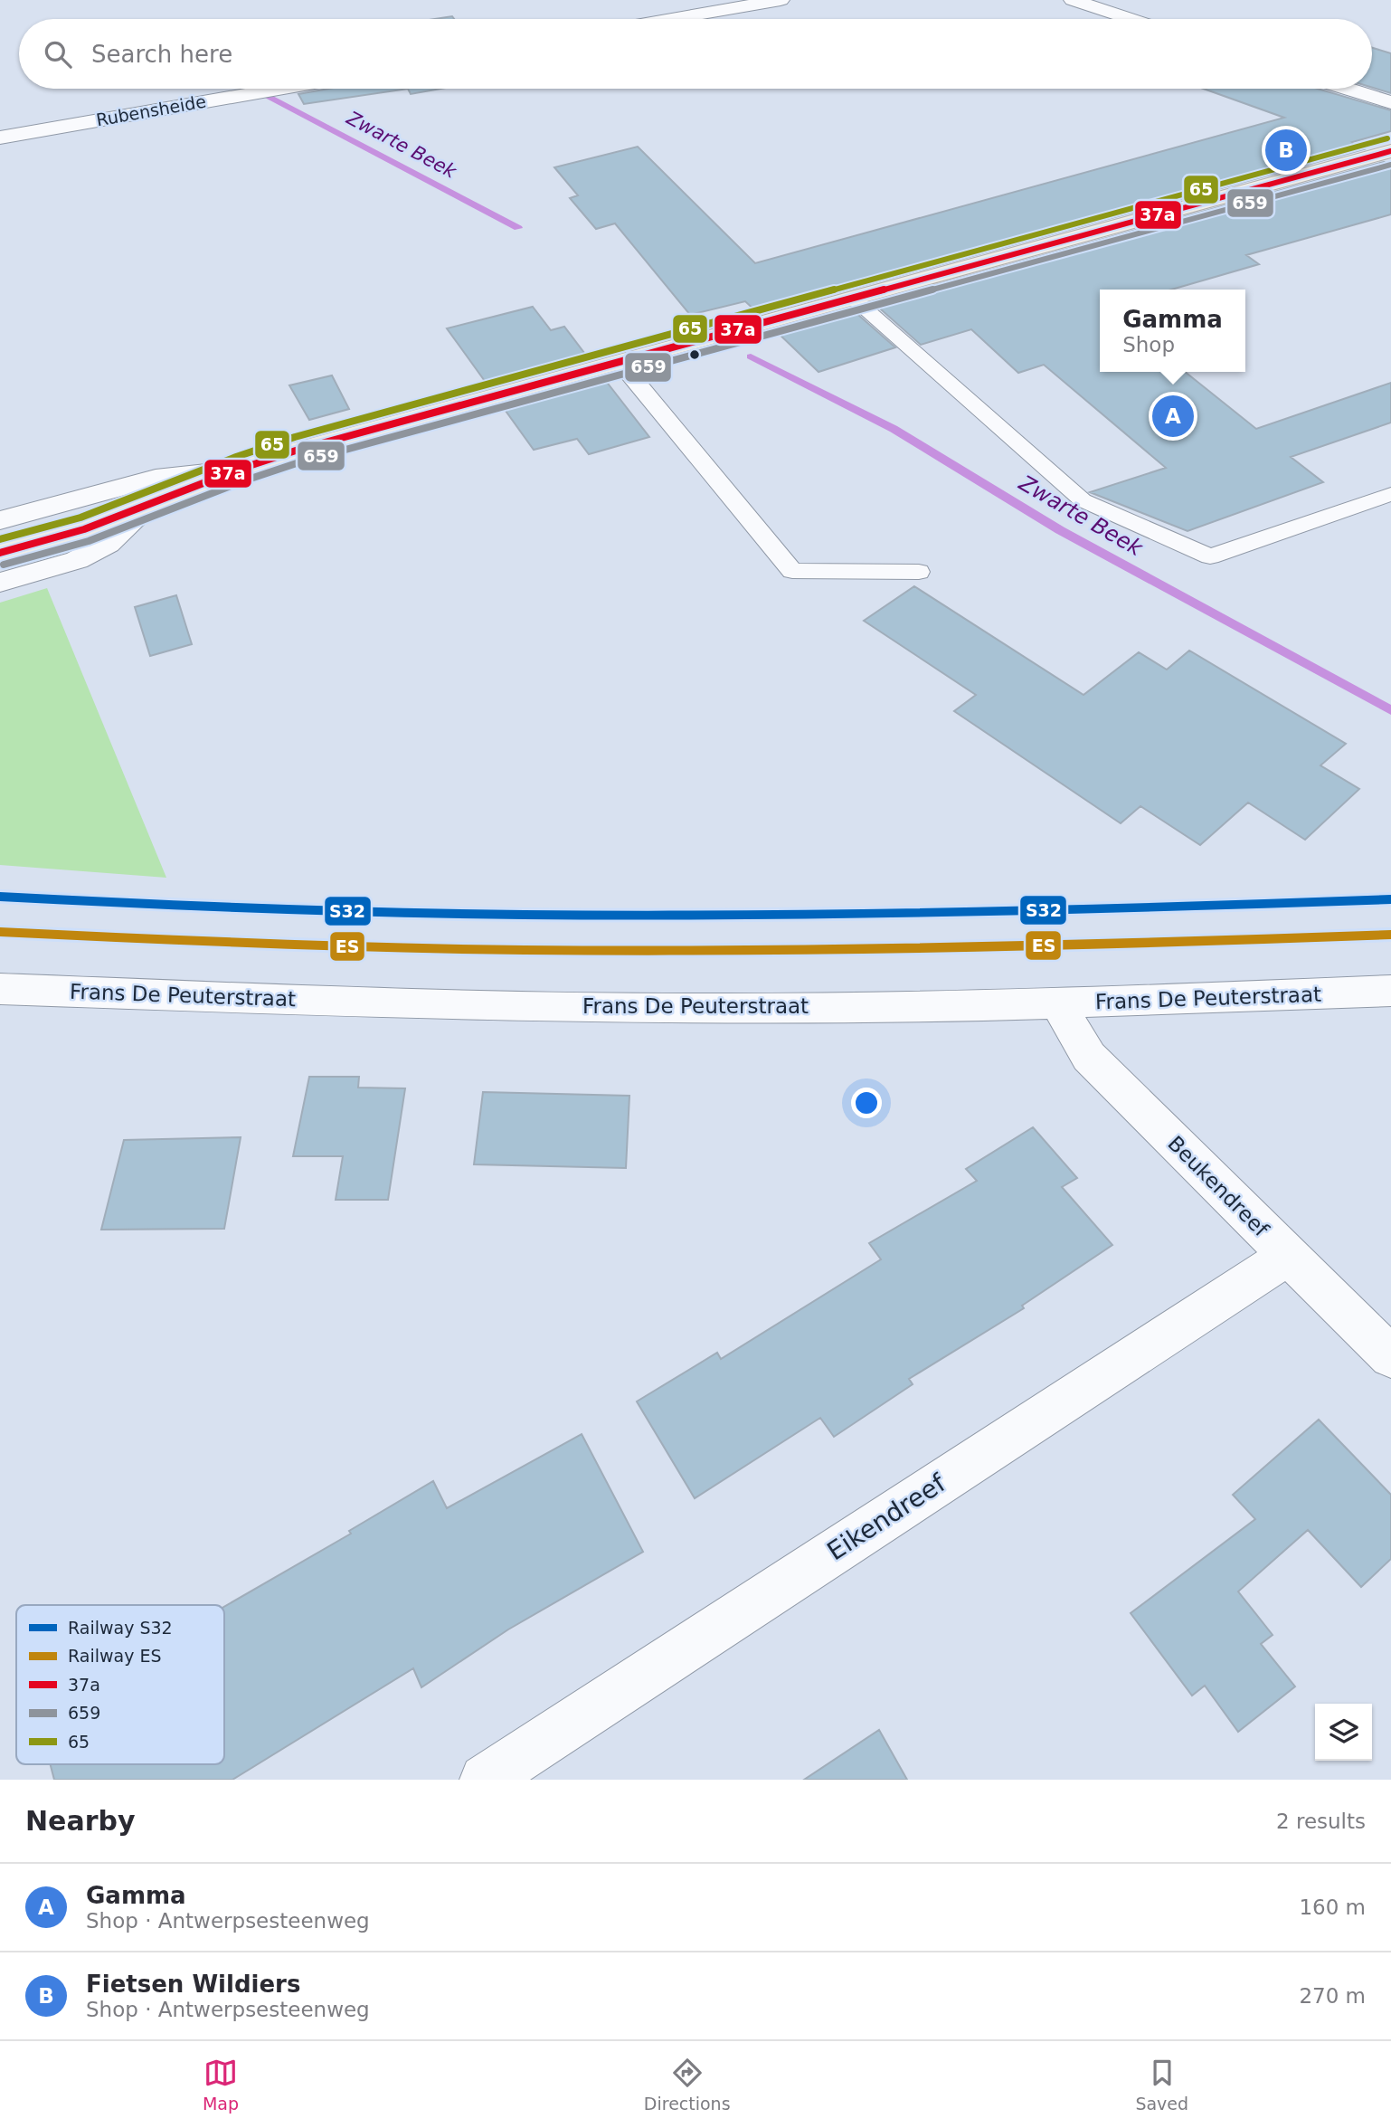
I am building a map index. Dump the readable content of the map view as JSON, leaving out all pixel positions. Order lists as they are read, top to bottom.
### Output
{
  "streets": {
    "street": [
      "Rubensheide",
      "Frans De Peuterstraat",
      "Beukendreef",
      "Eikendreef"
    ]
  },
  "crossings": [
    ["Frans De Peuterstraat", "Beukendreef"],
    ["Beukendreef", "Eikendreef"]
  ],
  "water": ["Zwarte Beek"],
  "lines": [
    "transit line 65",
    "transit line 37a",
    "transit line 659",
    "rail line S32",
    "rail line ES"
  ],
  "legend": [
    "Railway S32",
    "Railway ES",
    "37a",
    "659",
    "65"
  ],
  "page": {
    "search": "Search here",
    "pins": ["B", "A"],
    "popup": ["Gamma", "Shop"],
    "heading": ["Nearby", "2 results"],
    "list": [
      {
        "mark": "A",
        "name": "Gamma",
        "note": "Shop · Antwerpsesteenweg",
        "value": "160 m"
      },
      {
        "mark": "B",
        "name": "Fietsen Wildiers",
        "note": "Shop · Antwerpsesteenweg",
        "value": "270 m"
      }
    ],
    "nav": ["Map", "Directions", "Saved"]
  }
}
